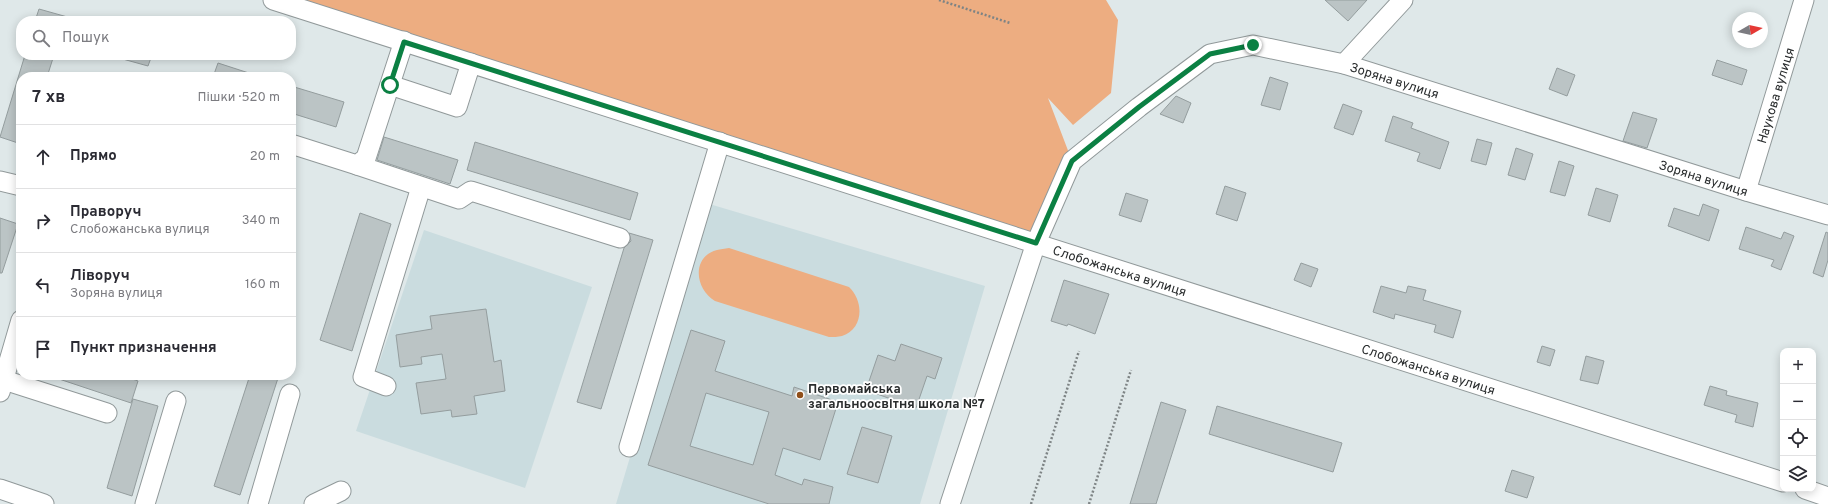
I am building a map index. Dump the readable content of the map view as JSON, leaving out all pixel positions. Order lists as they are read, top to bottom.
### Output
{
  "streets": {
    "street": ["Зоряна вулиця", "Наукова вулиця", "Слобожанська вулиця"]
  },
  "crossings": [
    ["Зоряна вулиця", "Наукова вулиця"],
    ["Зоряна вулиця", "Слобожанська вулиця"]
  ],
  "places": ["Первомайська загальноосвітня школа №7"],
  "north": "right",
  "page": {
    "search": "Пошук",
    "heading": ["7 хв", "Пішки · 520 m"],
    "list": [
      ["Прямо", "20 m"],
      ["Праворуч", "Слобожанська вулиця", "340 m"],
      ["Ліворуч", "Зоряна вулиця", "160 m"],
      "Пункт призначення"
    ],
    "map_buttons": ["+", "−"]
  }
}
